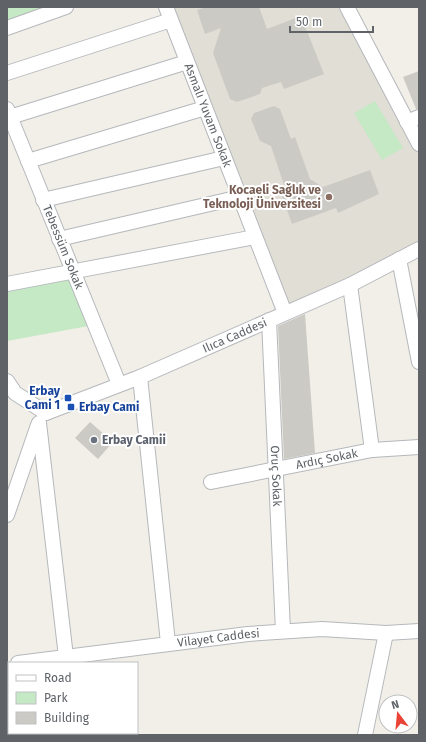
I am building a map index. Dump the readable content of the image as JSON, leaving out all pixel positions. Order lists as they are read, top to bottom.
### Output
{
  "streets": {
    "street": [
      "Asmalı Yuvam Sokak",
      "Tebessüm Sokak",
      "Ilıca Caddesi",
      "Ardıç Sokak",
      "Oruç Sokak",
      "Vilayet Caddesi"
    ]
  },
  "crossings": [
    ["Asmalı Yuvam Sokak", "Ilıca Caddesi"],
    ["Tebessüm Sokak", "Ilıca Caddesi"],
    ["Ilıca Caddesi", "Oruç Sokak"],
    ["Ardıç Sokak", "Oruç Sokak"],
    ["Oruç Sokak", "Vilayet Caddesi"]
  ],
  "places": {
    "other": ["Kocaeli Sağlık ve Teknoloji Üniversitesi", "Erbay Camii"],
    "transit": ["Erbay Cami 1", "Erbay Cami"]
  },
  "legend": ["Road", "Park", "Building"],
  "scale_bar": "50 m",
  "north": "top"
}
